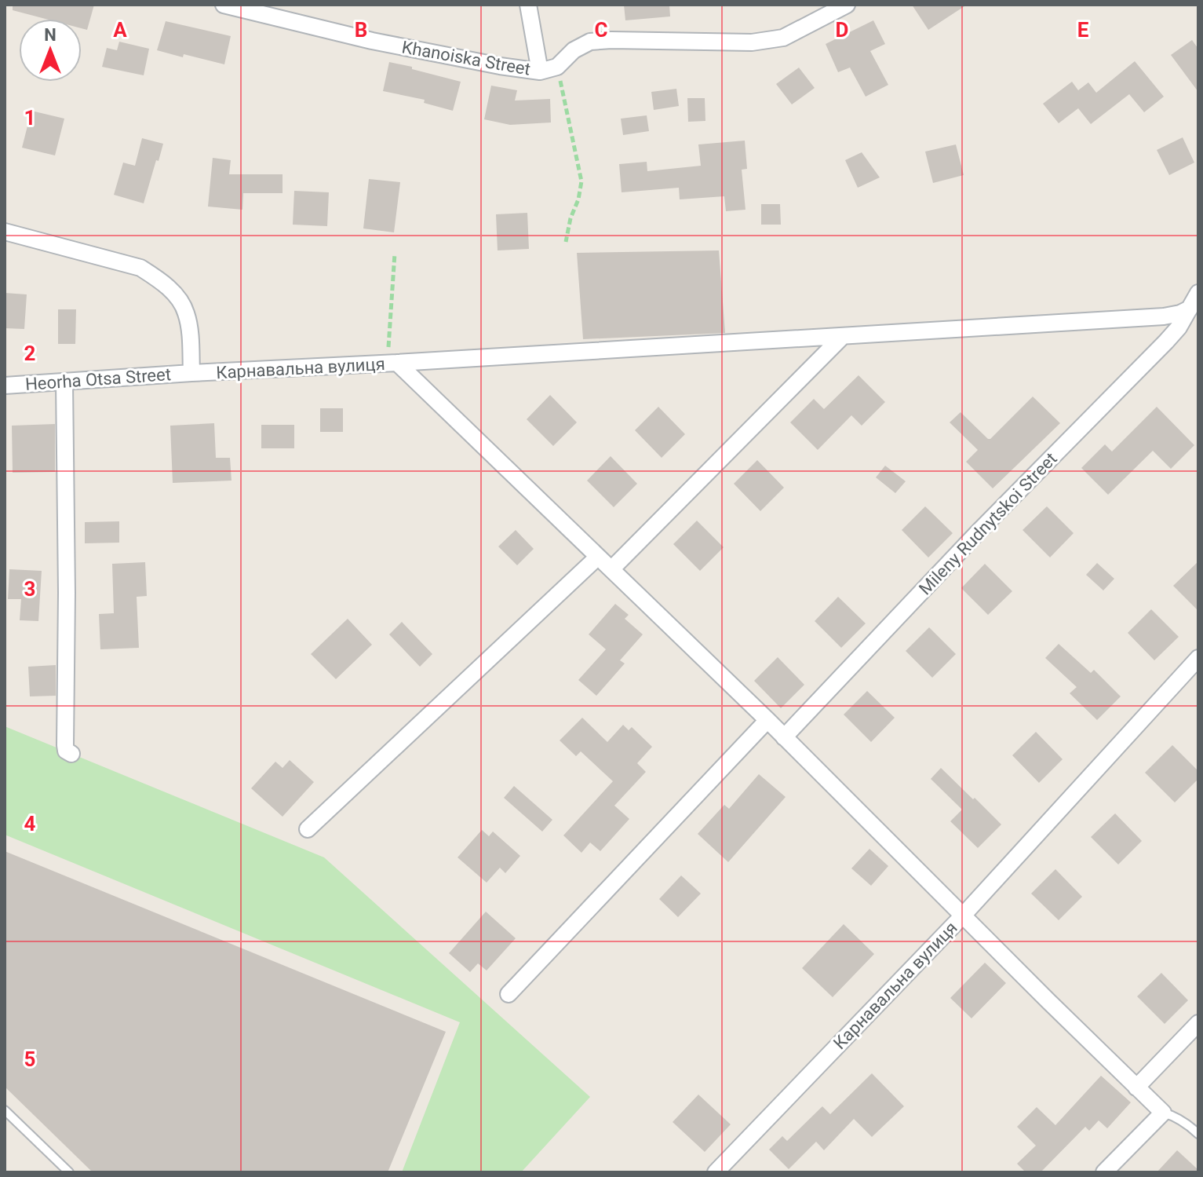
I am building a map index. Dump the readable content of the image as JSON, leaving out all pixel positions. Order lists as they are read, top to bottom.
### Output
{
  "streets": {
    "street": [
      "Khanoiska Street",
      "Карнавальна вулиця",
      "Heorha Otsa Street",
      "Mileny Rudnytskoi Street"
    ]
  },
  "crossings": [
    ["Карнавальна вулиця", "Heorha Otsa Street"],
    ["Карнавальна вулиця", "Mileny Rudnytskoi Street"]
  ],
  "north": "top",
  "grid": {
    "columns": [
      "A",
      "B",
      "C",
      "D",
      "E"
    ],
    "rows": [
      "1",
      "2",
      "3",
      "4",
      "5"
    ]
  }
}
